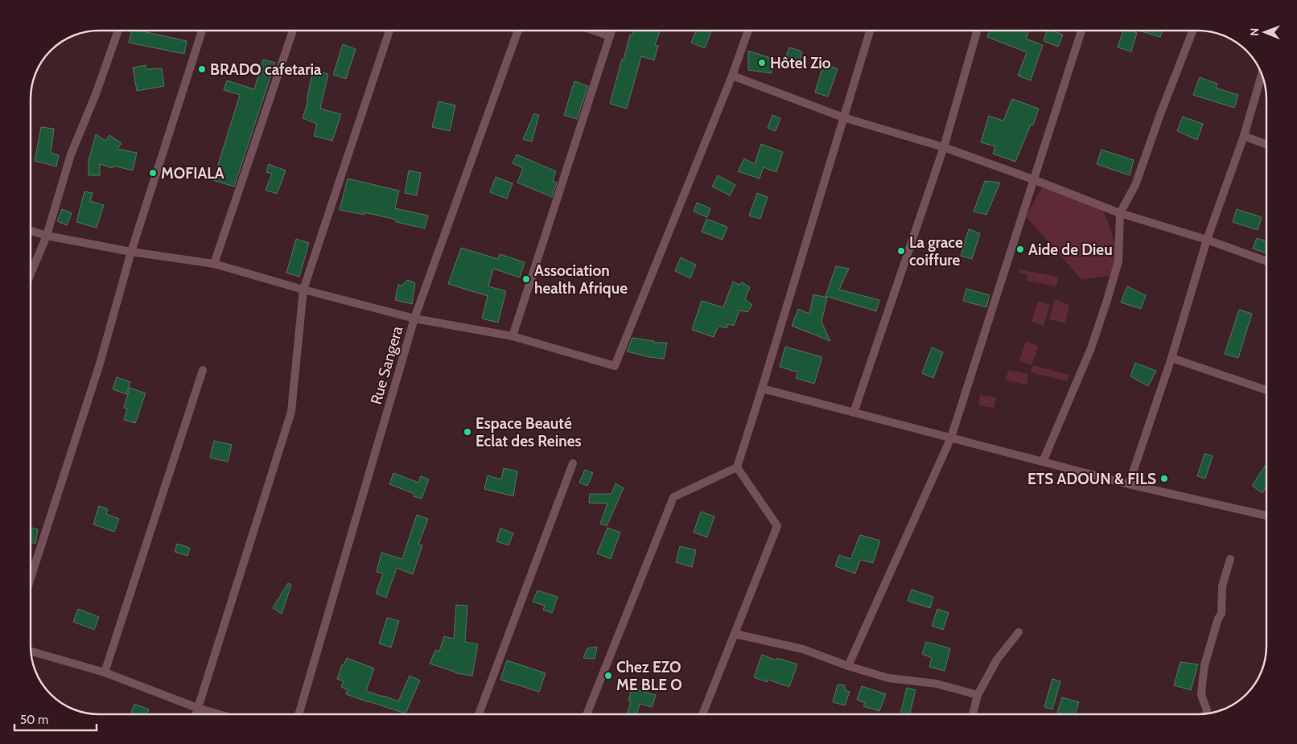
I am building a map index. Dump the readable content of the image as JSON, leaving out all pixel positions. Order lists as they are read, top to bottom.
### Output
{
  "streets": {
    "street": ["Rue Sangera"]
  },
  "places": [
    "Hôtel Zio",
    "BRADO cafetaria",
    "MOFIALA",
    "Aide de Dieu",
    "La grace coiffure",
    "Association health Afrique",
    "Espace Beauté Eclat des Reines",
    "ETS ADOUN & FILS",
    "Chez EZO ME BLE O"
  ],
  "scale_bar": "50 m",
  "north": "left"
}
